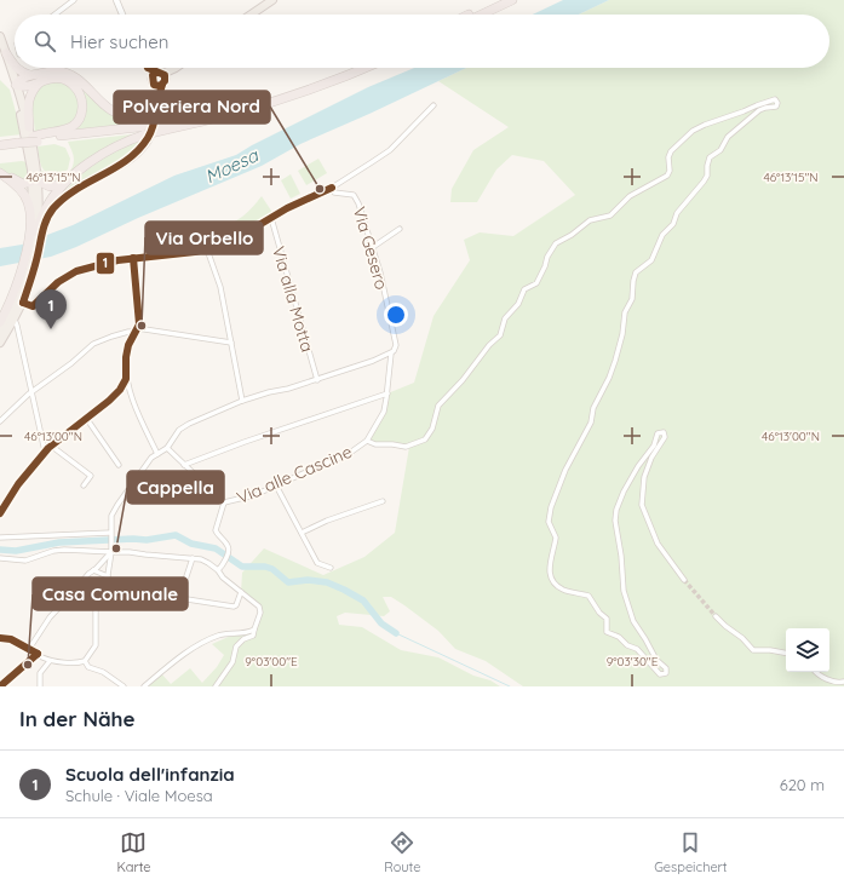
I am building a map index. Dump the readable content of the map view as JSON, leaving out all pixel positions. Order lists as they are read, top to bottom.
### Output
{
  "streets": {
    "street": ["Via Gesero", "Via alla Motta", "Via alle Cascine"]
  },
  "crossings": [
    ["Via Gesero", "Via alle Cascine"]
  ],
  "water": ["Moesa"],
  "places": [
    "Polveriera Nord",
    "Via Orbello",
    "Cappella",
    "Casa Comunale"
  ],
  "lines": ["transit line 1"],
  "page": {
    "search": "Hier suchen",
    "pins": "1",
    "heading": "In der Nähe",
    "list": [
      {
        "mark": "1",
        "name": "Scuola dell'infanzia",
        "note": "Schule · Viale Moesa",
        "value": "620 m"
      }
    ],
    "nav": ["Karte", "Route", "Gespeichert"]
  },
  "coordinates": [
    "46°13'15\"N",
    "46°13'00\"N",
    "9°03'00\"E",
    "9°03'30\"E"
  ]
}
